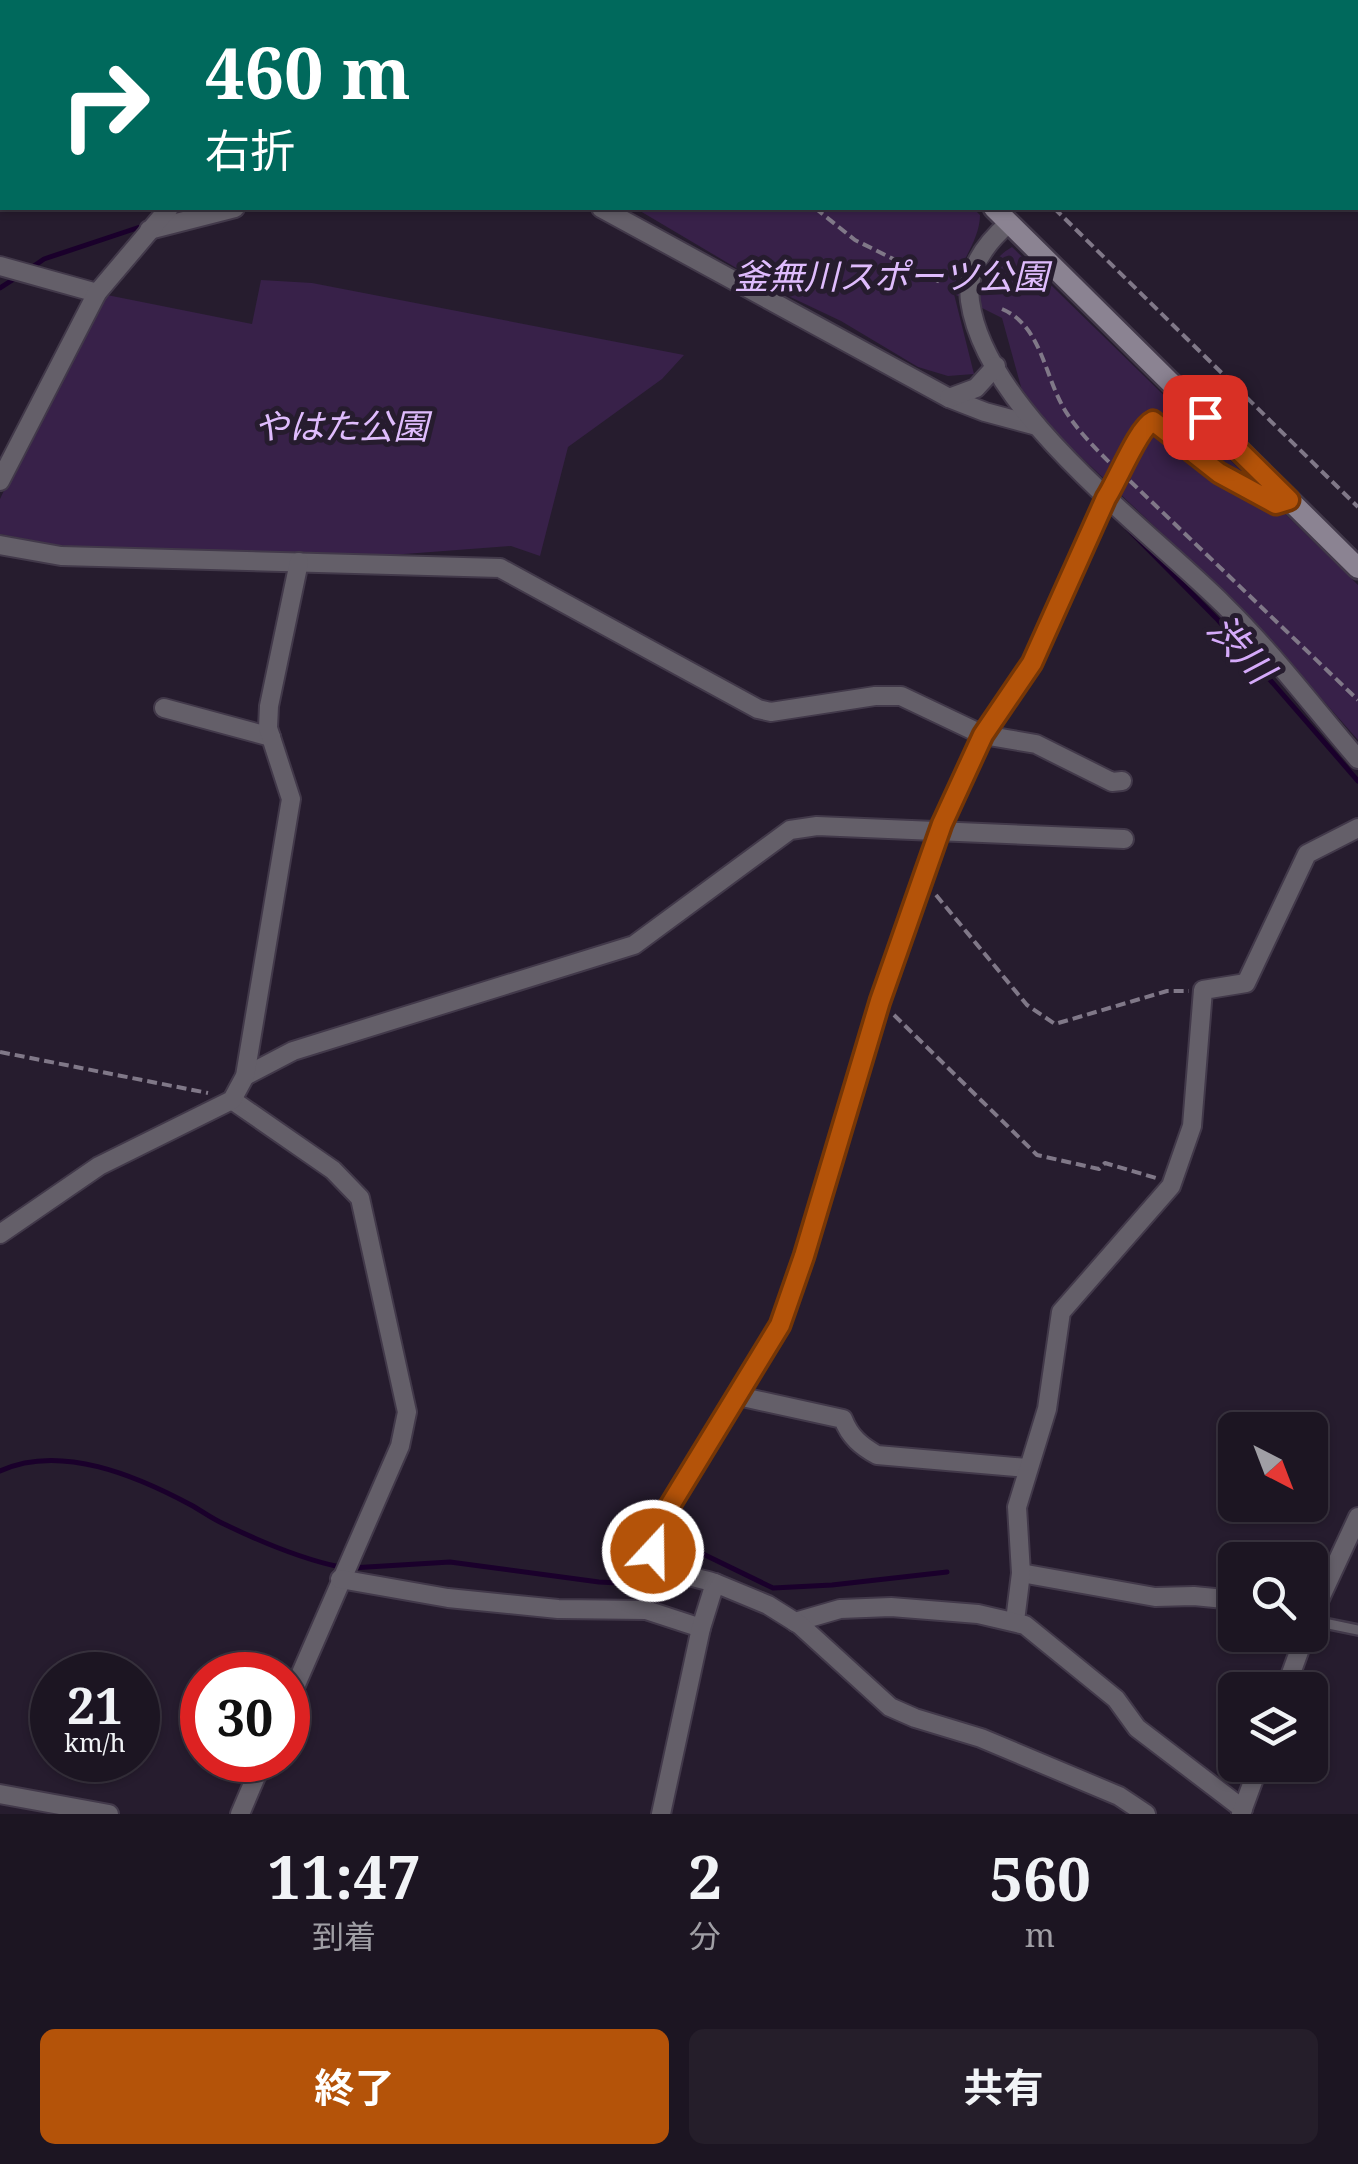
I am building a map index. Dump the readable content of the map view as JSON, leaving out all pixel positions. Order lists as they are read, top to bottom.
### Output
{
  "water": ["渋川"],
  "parks": ["釜無川スポーツ公園", "やはた公園"],
  "north": "bottom right",
  "page": {
    "turn": ["460 m", "右折"],
    "speed": "21 km/h",
    "limit": "30",
    "eta": [
      "11:47",
      "到着",
      "2",
      "分",
      "560",
      "m"
    ],
    "buttons": ["終了", "共有"]
  }
}
